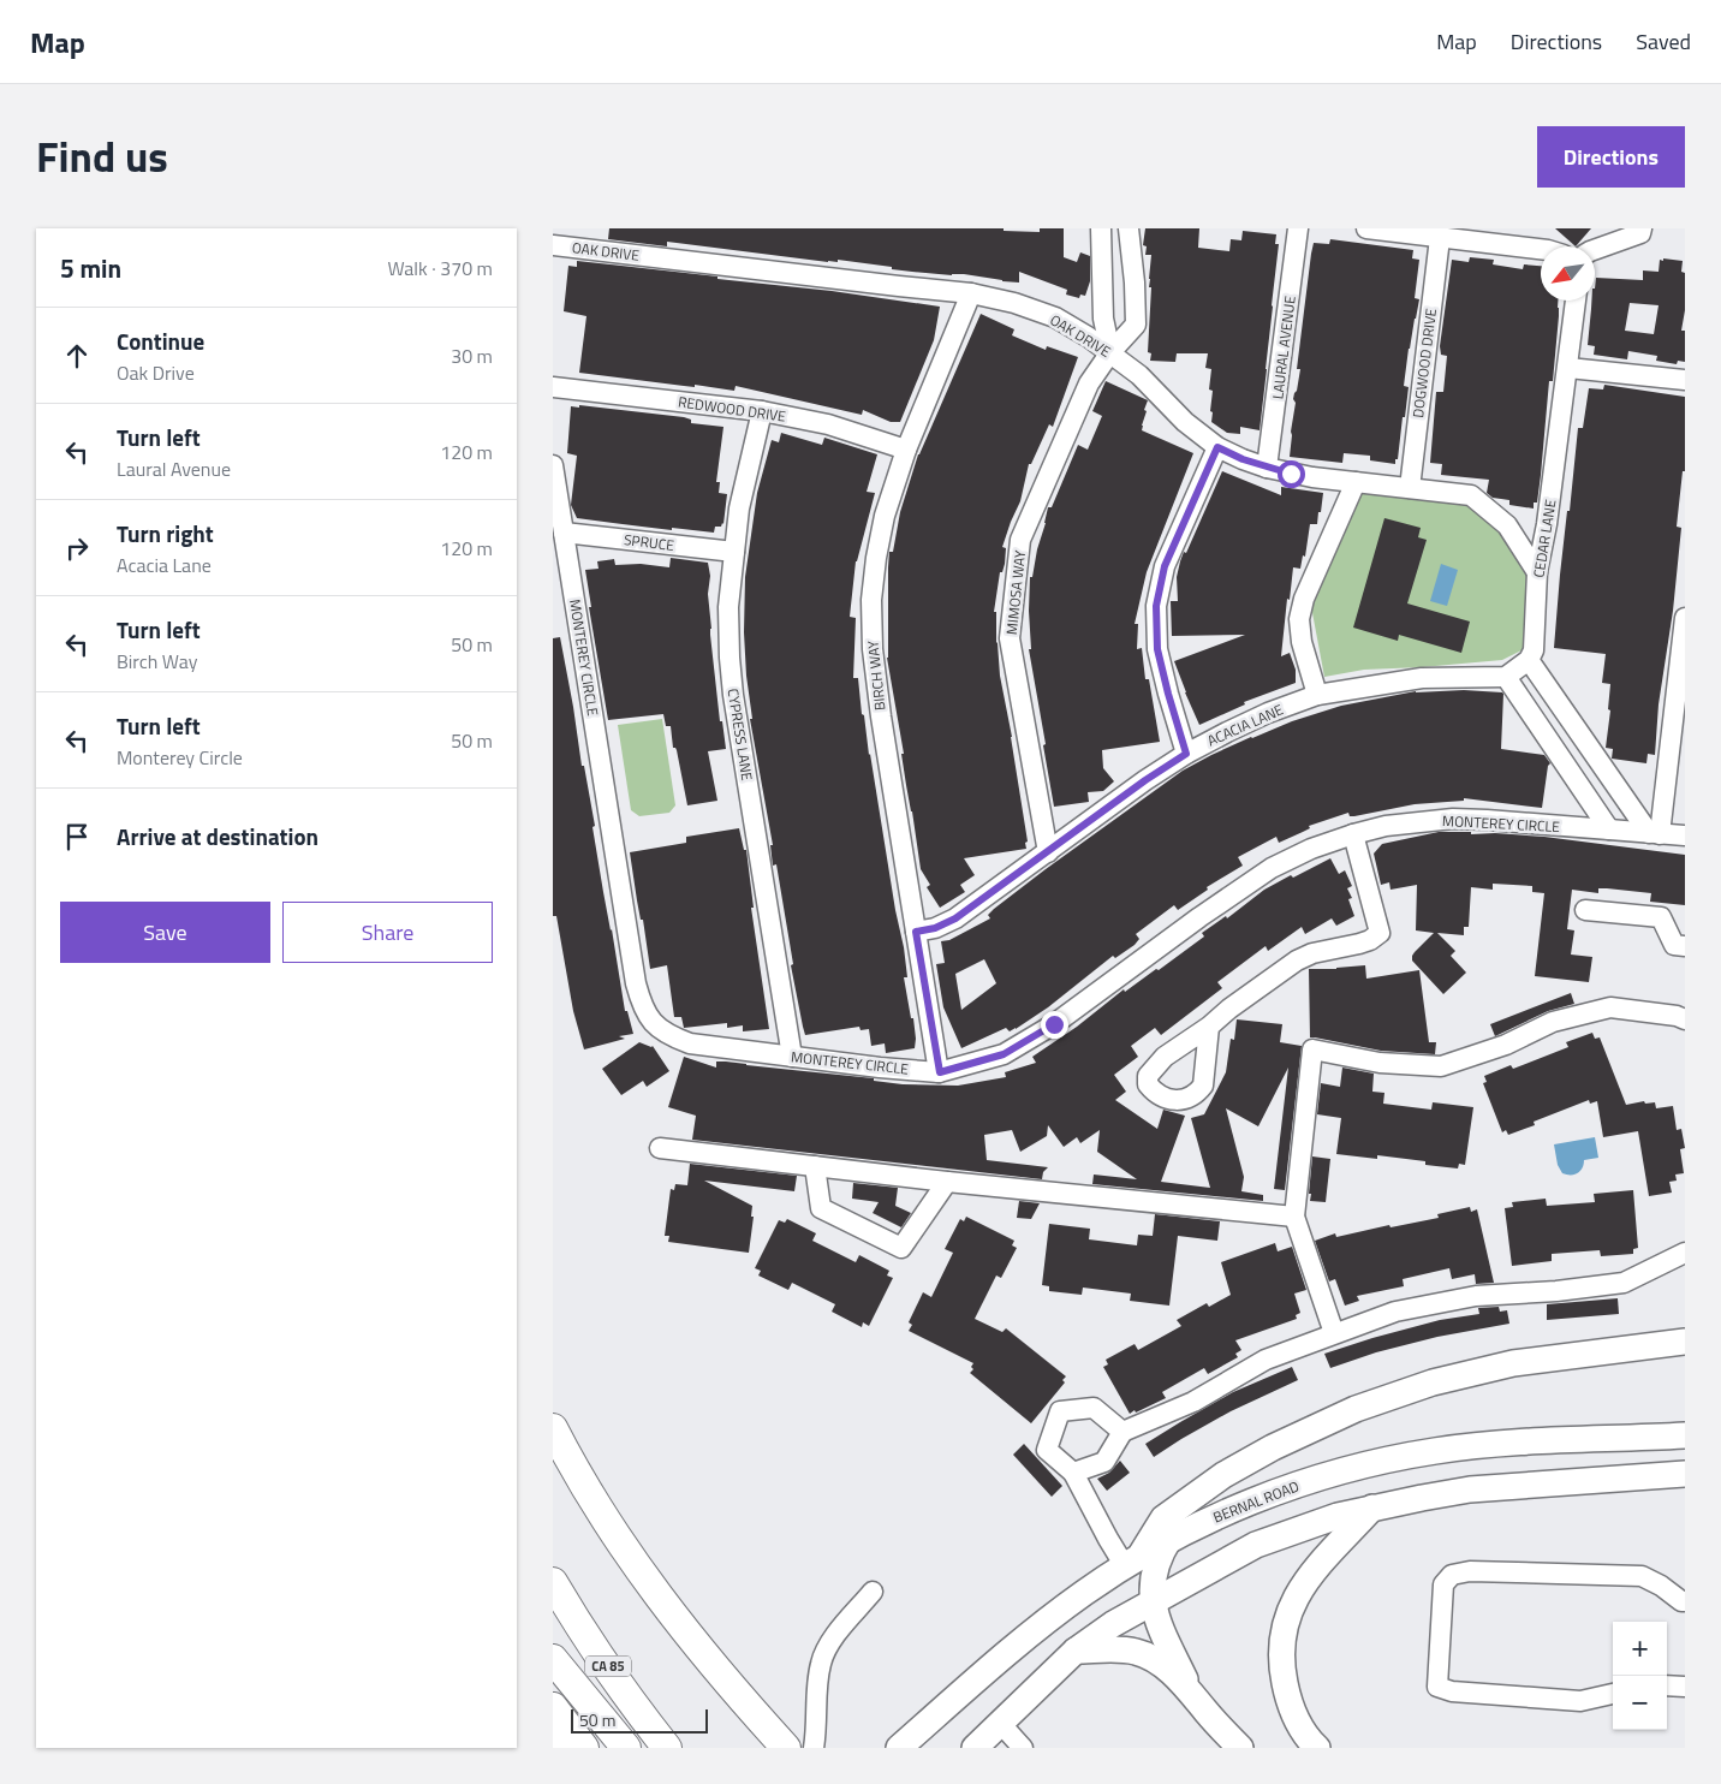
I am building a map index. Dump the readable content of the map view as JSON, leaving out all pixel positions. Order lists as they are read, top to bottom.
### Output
{
  "streets": {
    "highway": ["CA 85"],
    "main road": ["BERNAL ROAD"],
    "street": [
      "OAK DRIVE",
      "LAURAL AVENUE",
      "DOGWOOD DRIVE",
      "REDWOOD DRIVE",
      "CEDAR LANE",
      "SPRUCE",
      "MIMOSA WAY",
      "MONTEREY CIRCLE",
      "BIRCH WAY",
      "ACACIA LANE",
      "CYPRESS LANE"
    ]
  },
  "crossings": [
    ["OAK DRIVE", "LAURAL AVENUE"],
    ["OAK DRIVE", "DOGWOOD DRIVE"],
    ["OAK DRIVE", "CEDAR LANE"],
    ["OAK DRIVE", "MIMOSA WAY"],
    ["OAK DRIVE", "BIRCH WAY"],
    ["REDWOOD DRIVE", "BIRCH WAY"],
    ["REDWOOD DRIVE", "CYPRESS LANE"],
    ["SPRUCE", "MONTEREY CIRCLE"],
    ["SPRUCE", "CYPRESS LANE"],
    ["MIMOSA WAY", "ACACIA LANE"],
    ["MONTEREY CIRCLE", "BIRCH WAY"],
    ["MONTEREY CIRCLE", "CYPRESS LANE"],
    ["BIRCH WAY", "ACACIA LANE"]
  ],
  "scale_bar": "50 m",
  "north": "bottom left",
  "page": {
    "header": "Map",
    "nav": ["Map", "Directions", "Saved"],
    "title": "Find us",
    "buttons": [
      "Directions",
      ["Save", "Share"]
    ],
    "heading": ["5 min", "Walk · 370 m"],
    "list": [
      ["Continue", "Oak Drive", "30 m"],
      ["Turn left", "Laural Avenue", "120 m"],
      ["Turn right", "Acacia Lane", "120 m"],
      ["Turn left", "Birch Way", "50 m"],
      ["Turn left", "Monterey Circle", "50 m"],
      "Arrive at destination"
    ],
    "map_buttons": ["+", "−"],
    "scale": "50 m"
  }
}
